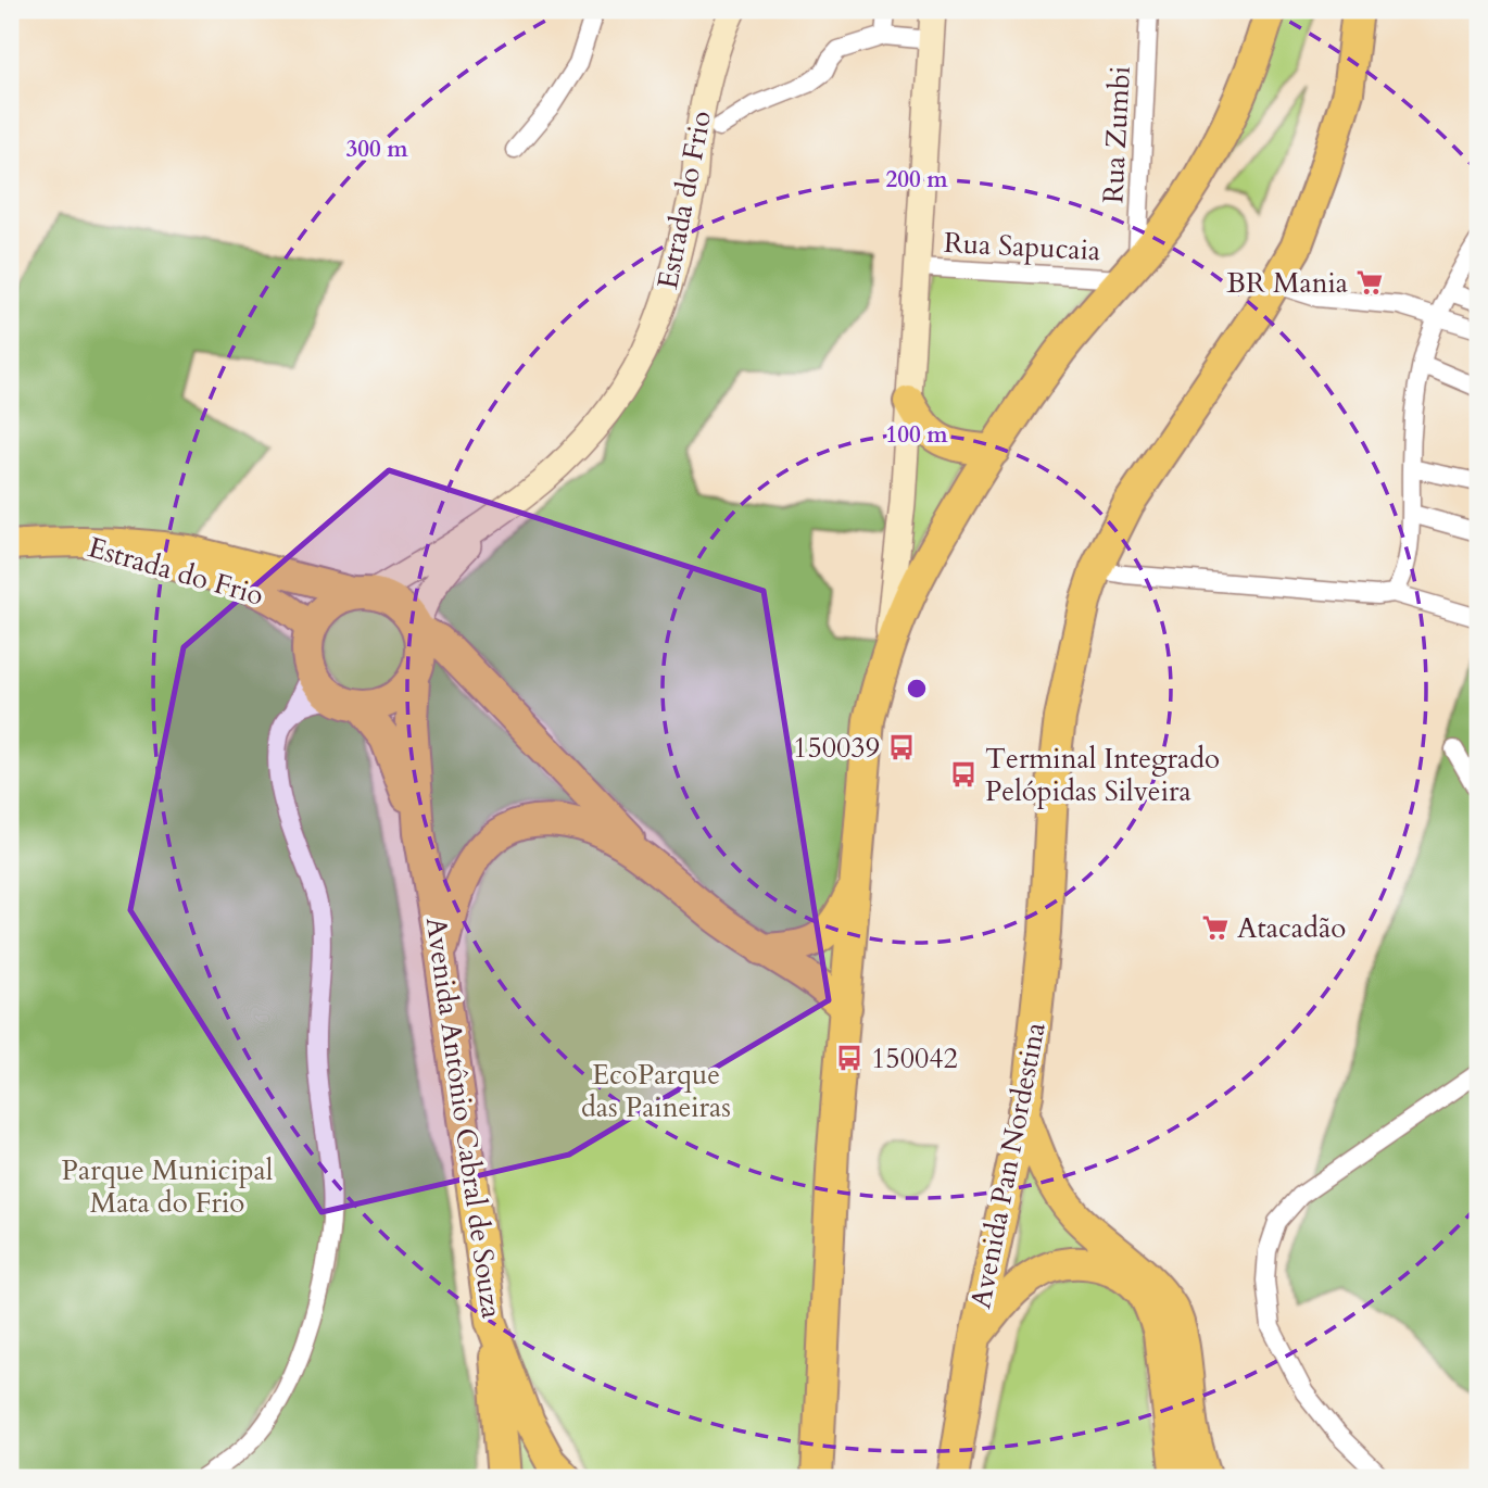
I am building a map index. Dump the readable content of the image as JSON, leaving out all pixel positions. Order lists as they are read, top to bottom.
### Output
{
  "streets": {
    "highway": ["Avenida Antônio Cabral de Souza", "Avenida Pan Nordestina"],
    "main road": ["Estrada do Frio"],
    "street": ["Rua Zumbi", "Rua Sapucaia"]
  },
  "crossings": [
    ["Rua Zumbi", "Rua Sapucaia"],
    ["Estrada do Frio", "Avenida Antônio Cabral de Souza"]
  ],
  "parks": ["EcoParque das Paineiras", "Parque Municipal Mata do Frio"],
  "places": {
    "supermarket": ["BR Mania", "Atacadão"],
    "bus stop": ["150039", "Terminal Integrado Pelópidas Silveira", "150042"]
  },
  "rings": ["300 m", "200 m", "100 m"]
}
